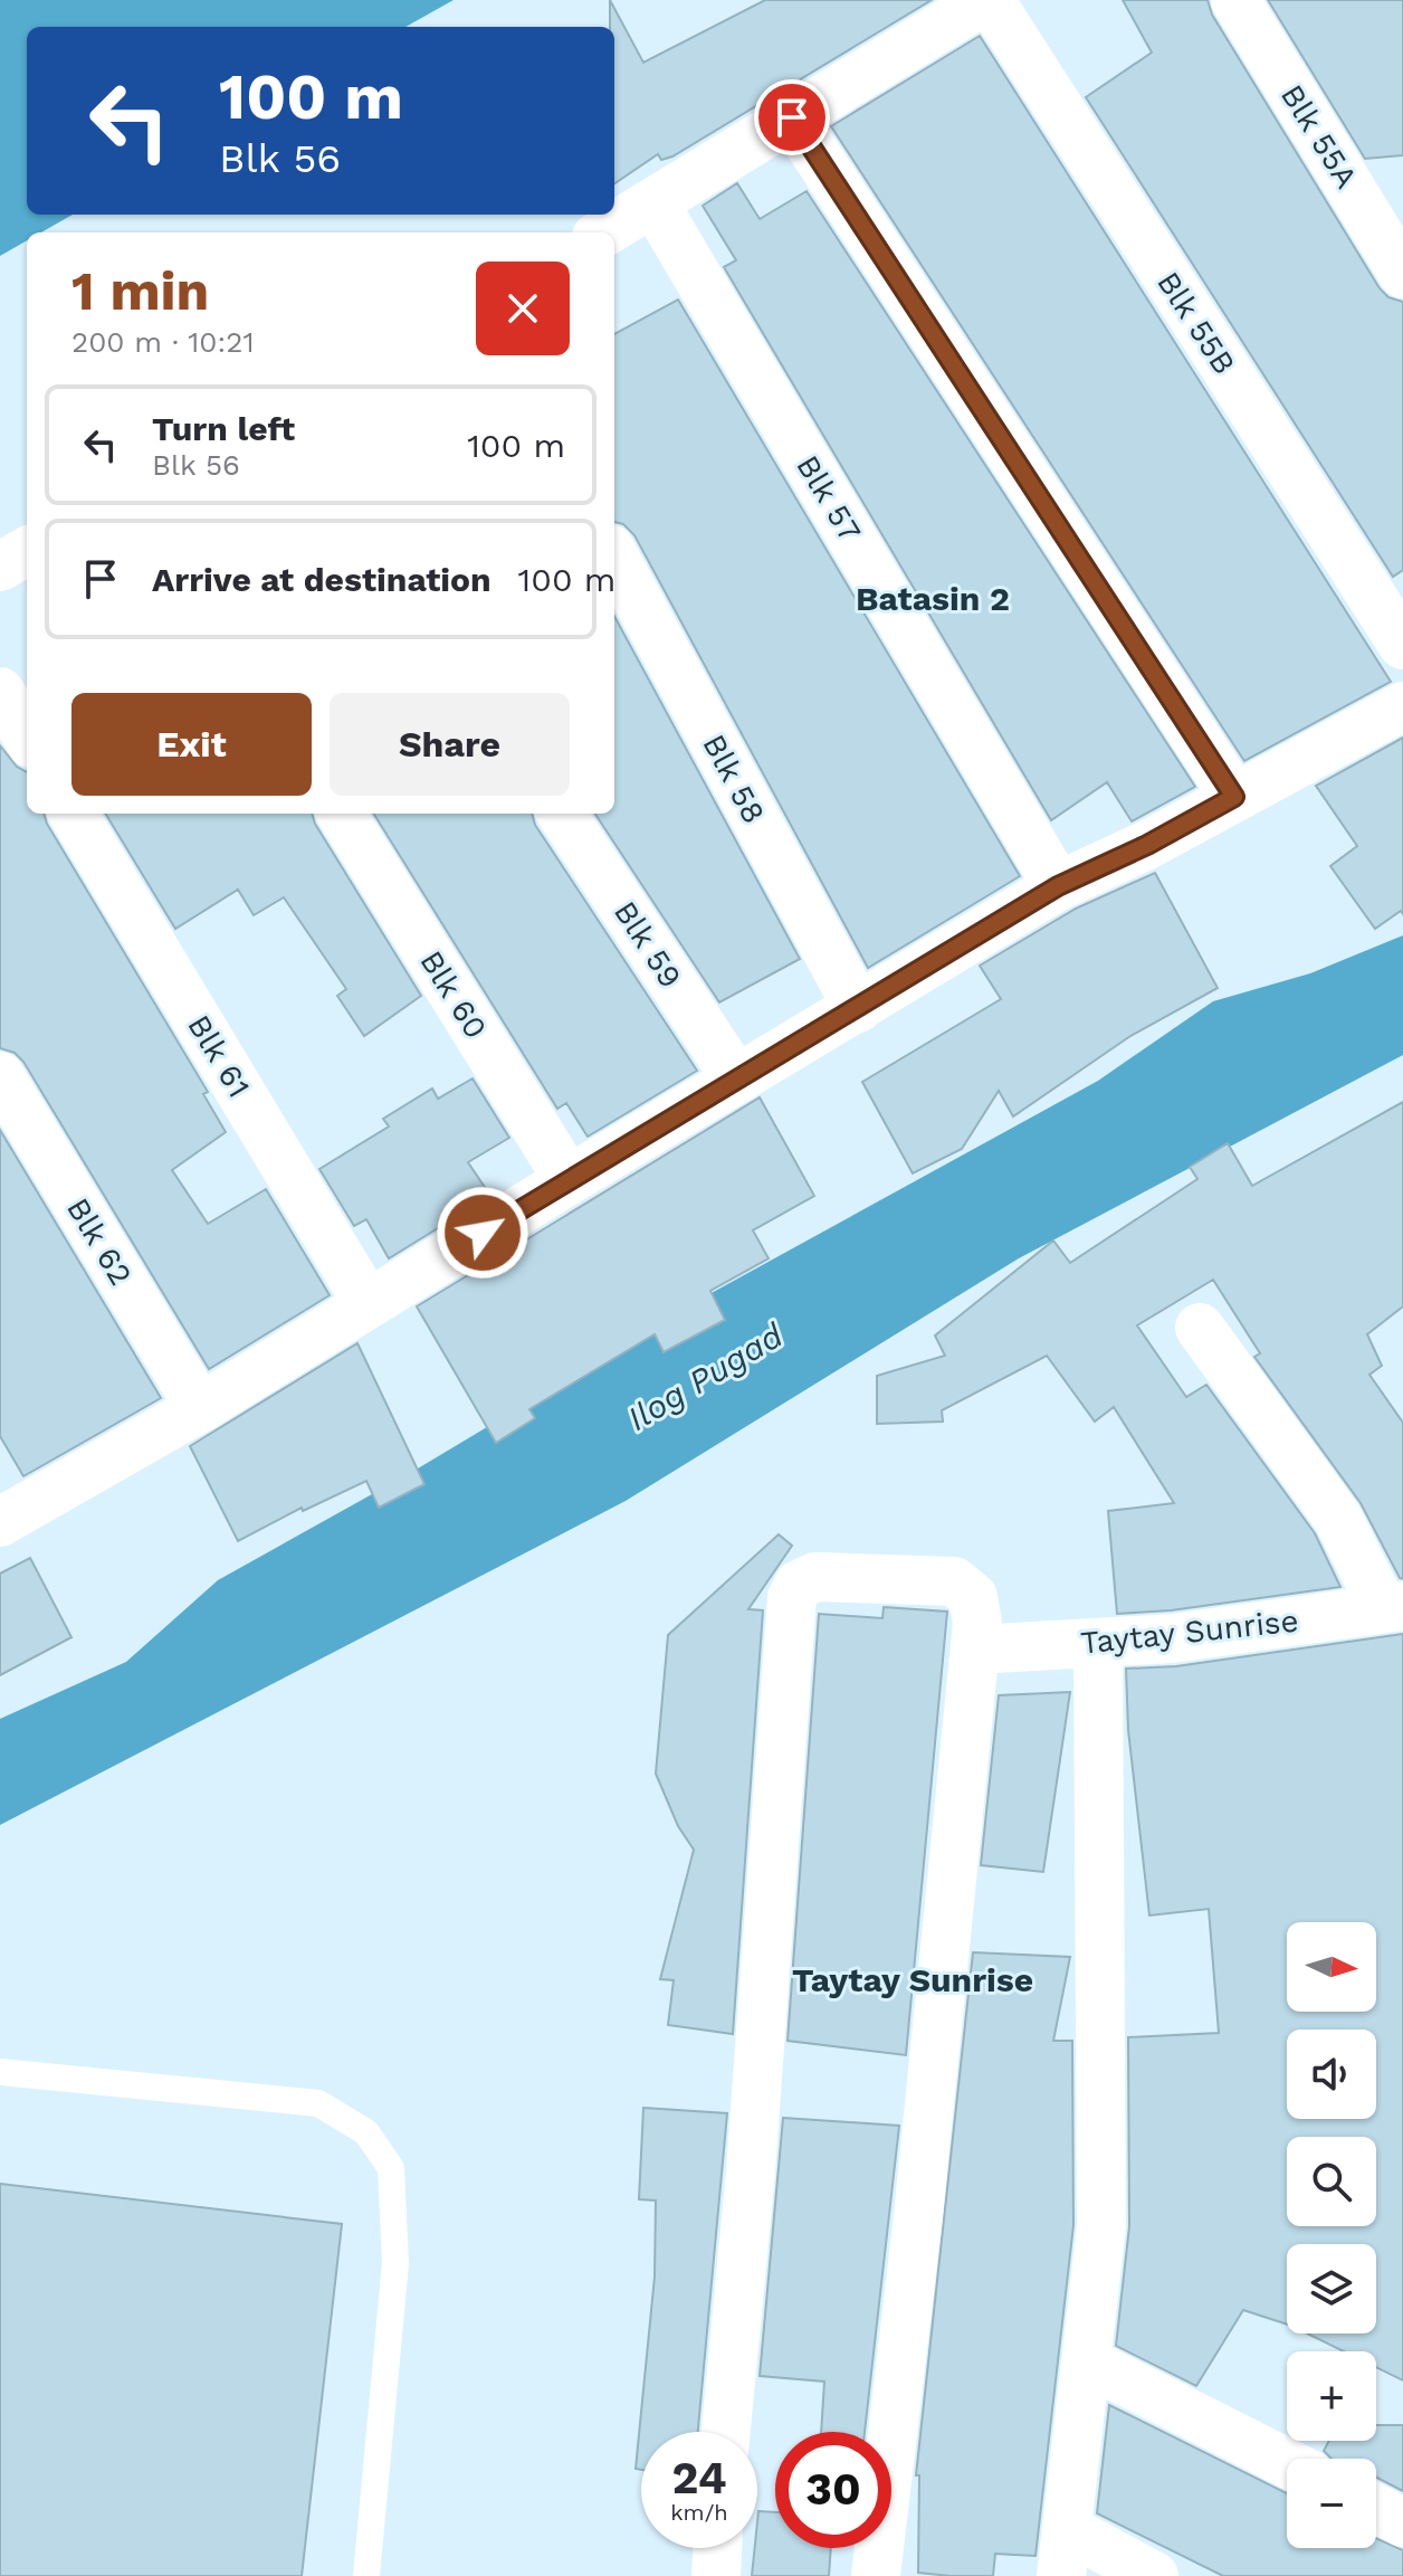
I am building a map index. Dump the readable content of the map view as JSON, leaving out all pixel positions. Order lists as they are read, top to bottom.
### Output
{
  "streets": {
    "street": [
      "Blk 55A",
      "Blk 55B",
      "Blk 57",
      "Blk 58",
      "Blk 59",
      "Blk 60",
      "Blk 61",
      "Blk 62",
      "Taytay Sunrise"
    ]
  },
  "districts": ["Batasin 2", "Taytay Sunrise"],
  "water": ["Ilog Pugad"],
  "north": "right",
  "page": {
    "turn": ["100 m", "Blk 56"],
    "heading": ["1 min", "200 m · 10:21"],
    "list": [
      {
        "name": "Turn left",
        "note": "Blk 56",
        "value": "100 m"
      },
      {
        "name": "Arrive at destination",
        "value": "100 m"
      }
    ],
    "buttons": ["Exit", "Share"],
    "map_buttons": ["+", "−"],
    "speed": "24 km/h",
    "limit": "30"
  }
}
